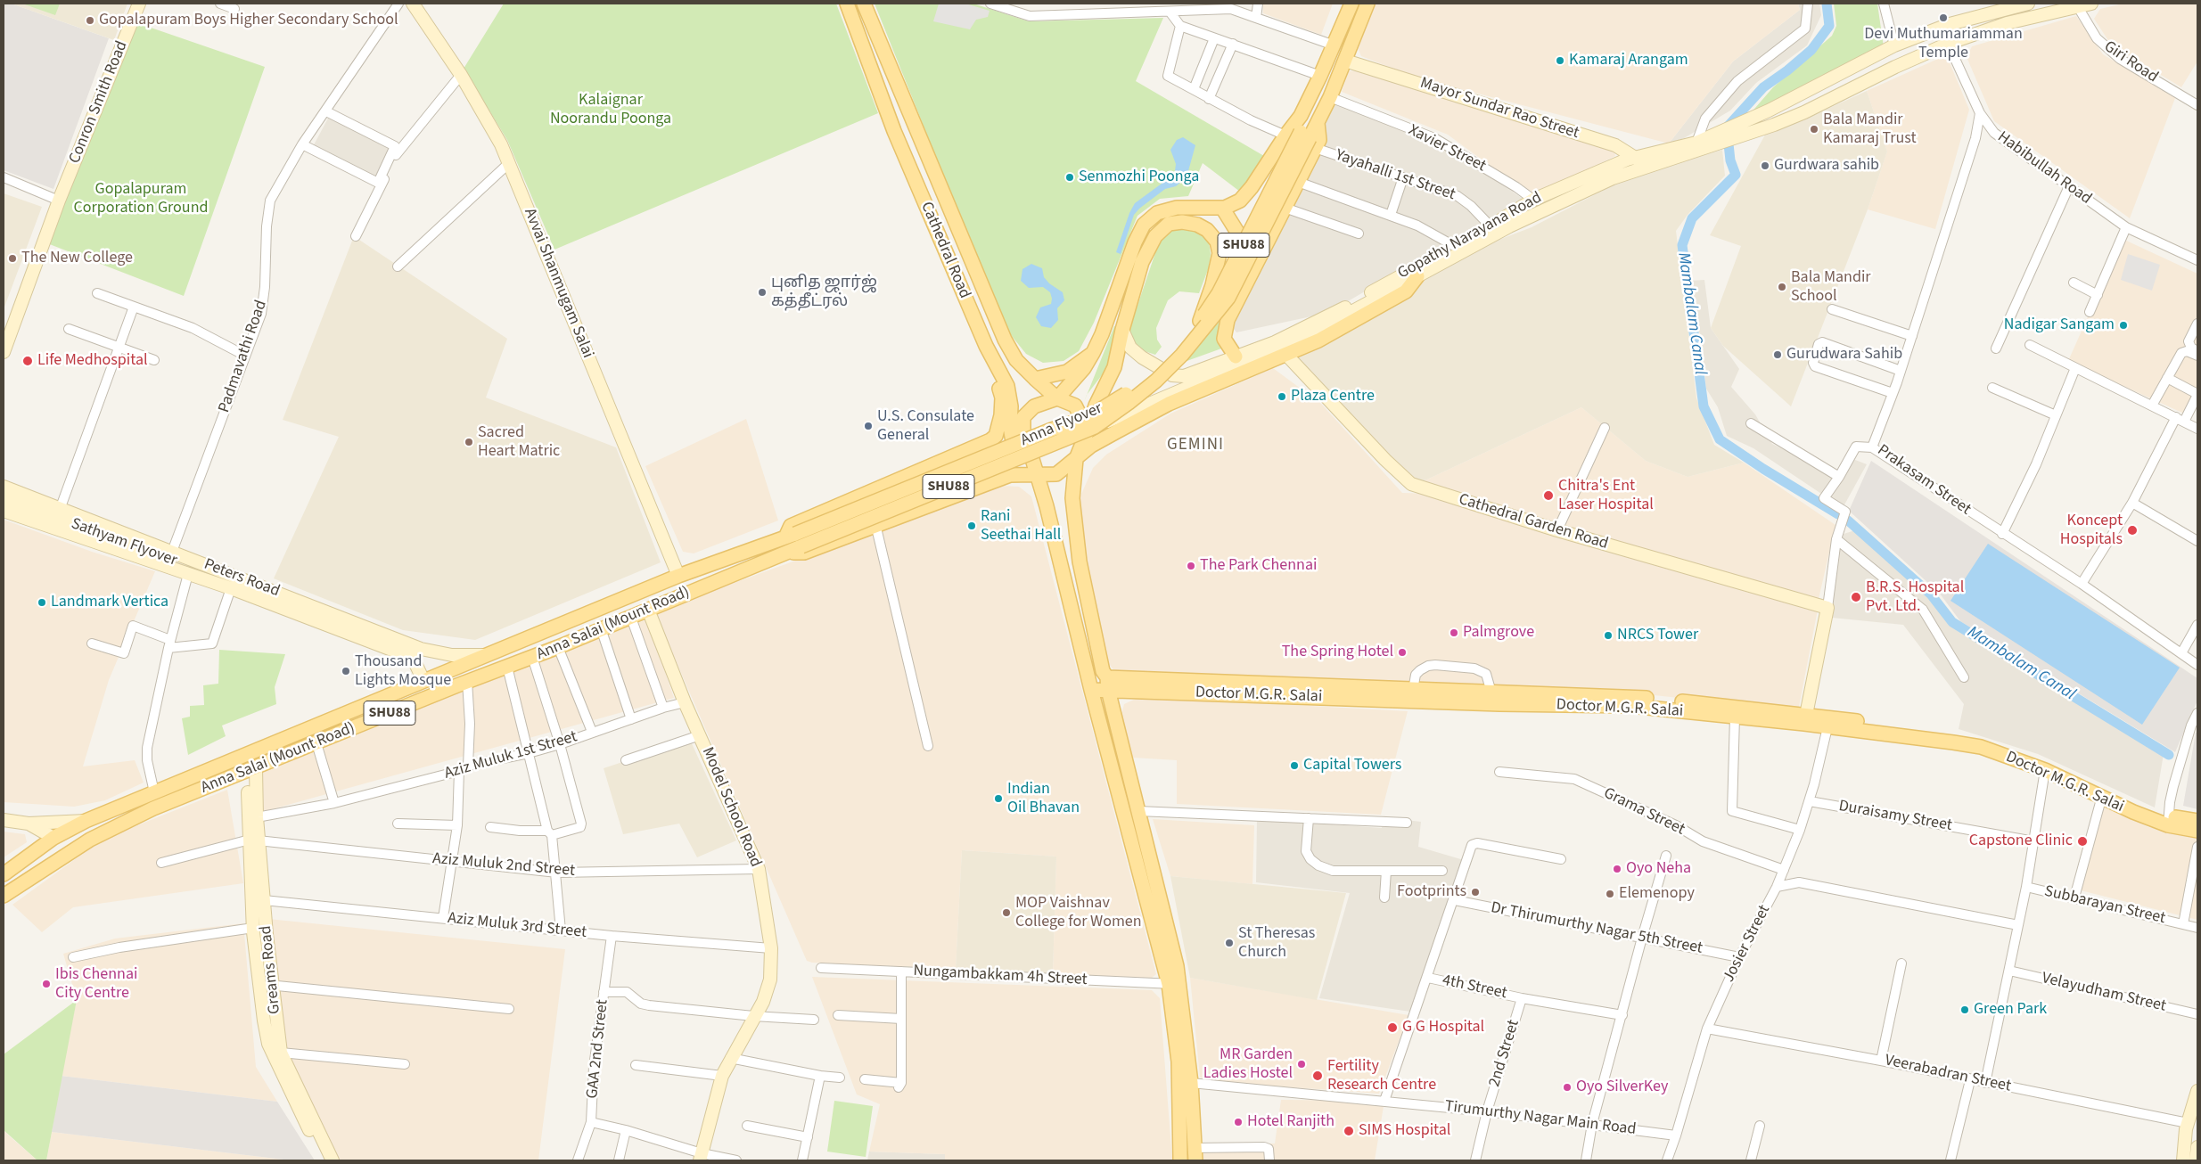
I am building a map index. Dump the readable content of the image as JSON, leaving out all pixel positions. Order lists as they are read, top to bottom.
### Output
{
  "streets": {
    "main road": [
      "Conron Smith Road",
      "Mayor Sundar Rao Street",
      "Gopathy Narayana Road",
      "SHU88",
      "Cathedral Road",
      "Avvai Shanmugam Salai",
      "Anna Flyover",
      "Cathedral Garden Road",
      "Sathyam Flyover",
      "Peters Road",
      "Anna Salai (Mount Road)",
      "Doctor M.G.R. Salai",
      "Model School Road",
      "Greams Road"
    ],
    "street": [
      "Giri Road",
      "Xavier Street",
      "Habibullah Road",
      "Yayahalli 1st Street",
      "Padmavathi Road",
      "Prakasam Street",
      "Aziz Muluk 1st Street",
      "Grama Street",
      "Duraisamy Street",
      "Aziz Muluk 2nd Street",
      "Subbarayan Street",
      "Aziz Muluk 3rd Street",
      "Dr Thirumurthy Nagar 5th Street",
      "Josier Street",
      "Nungambakkam 4h Street",
      "4th Street",
      "Velayudham Street",
      "GAA 2nd Street",
      "2nd Street",
      "Veerabadran Street",
      "Tirumurthy Nagar Main Road"
    ]
  },
  "crossings": [
    ["Mayor Sundar Rao Street", "Gopathy Narayana Road"],
    ["Mayor Sundar Rao Street", "SHU88"],
    ["Mayor Sundar Rao Street", "Anna Flyover"],
    ["Xavier Street", "Gopathy Narayana Road"],
    ["Xavier Street", "SHU88"],
    ["Xavier Street", "Anna Flyover"],
    ["Habibullah Road", "Prakasam Street"],
    ["Yayahalli 1st Street", "Gopathy Narayana Road"],
    ["Yayahalli 1st Street", "Anna Flyover"],
    ["Gopathy Narayana Road", "Anna Flyover"],
    ["SHU88", "Anna Flyover"],
    ["Cathedral Road", "Anna Flyover"],
    ["Avvai Shanmugam Salai", "Anna Salai (Mount Road)"],
    ["Padmavathi Road", "Peters Road"],
    ["Anna Flyover", "Anna Salai (Mount Road)"],
    ["Sathyam Flyover", "Peters Road"],
    ["Peters Road", "Anna Salai (Mount Road)"],
    ["Anna Salai (Mount Road)", "Model School Road"],
    ["Anna Salai (Mount Road)", "Greams Road"],
    ["Doctor M.G.R. Salai", "Josier Street"],
    ["Aziz Muluk 1st Street", "Model School Road"],
    ["Aziz Muluk 1st Street", "Greams Road"],
    ["Model School Road", "Aziz Muluk 2nd Street"],
    ["Model School Road", "Aziz Muluk 3rd Street"],
    ["Grama Street", "Josier Street"],
    ["Duraisamy Street", "Josier Street"],
    ["Aziz Muluk 2nd Street", "Greams Road"],
    ["Aziz Muluk 3rd Street", "Greams Road"],
    ["Aziz Muluk 3rd Street", "GAA 2nd Street"],
    ["Dr Thirumurthy Nagar 5th Street", "Josier Street"],
    ["Josier Street", "Veerabadran Street"],
    ["Josier Street", "Tirumurthy Nagar Main Road"],
    ["4th Street", "2nd Street"],
    ["2nd Street", "Tirumurthy Nagar Main Road"]
  ],
  "districts": ["GEMINI"],
  "water": ["Mambalam Canal"],
  "parks": ["Kalaignar Noorandu Poonga", "Gopalapuram Corporation Ground"],
  "places": [
    "Devi Muthumariamman Temple",
    "Gopalapuram Boys Higher Secondary School",
    "Kamaraj Arangam",
    "Bala Mandir Kamaraj Trust",
    "Gurdwara sahib",
    "Senmozhi Poonga",
    "The New College",
    "Bala Mandir School",
    "புனித ஜார்ஜ் கத்தீட்ரல்",
    "Nadigar Sangam",
    "Gurudwara Sahib",
    "Life Medhospital",
    "Plaza Centre",
    "U.S. Consulate General",
    "Sacred Heart Matric",
    "Chitra's Ent Laser Hospital",
    "Rani Seethai Hall",
    "Koncept Hospitals",
    "The Park Chennai",
    "B.R.S. Hospital Pvt. Ltd.",
    "Landmark Vertica",
    "Palmgrove",
    "NRCS Tower",
    "The Spring Hotel",
    "Thousand Lights Mosque",
    "Capital Towers",
    "Indian Oil Bhavan",
    "Capstone Clinic",
    "Oyo Neha",
    "Footprints",
    "Elemenopy",
    "MOP Vaishnav College for Women",
    "St Theresas Church",
    "Ibis Chennai City Centre",
    "Green Park",
    "G G Hospital",
    "MR Garden Ladies Hostel",
    "Fertility Research Centre",
    "Oyo SilverKey",
    "Hotel Ranjith",
    "SIMS Hospital"
  ]
}
